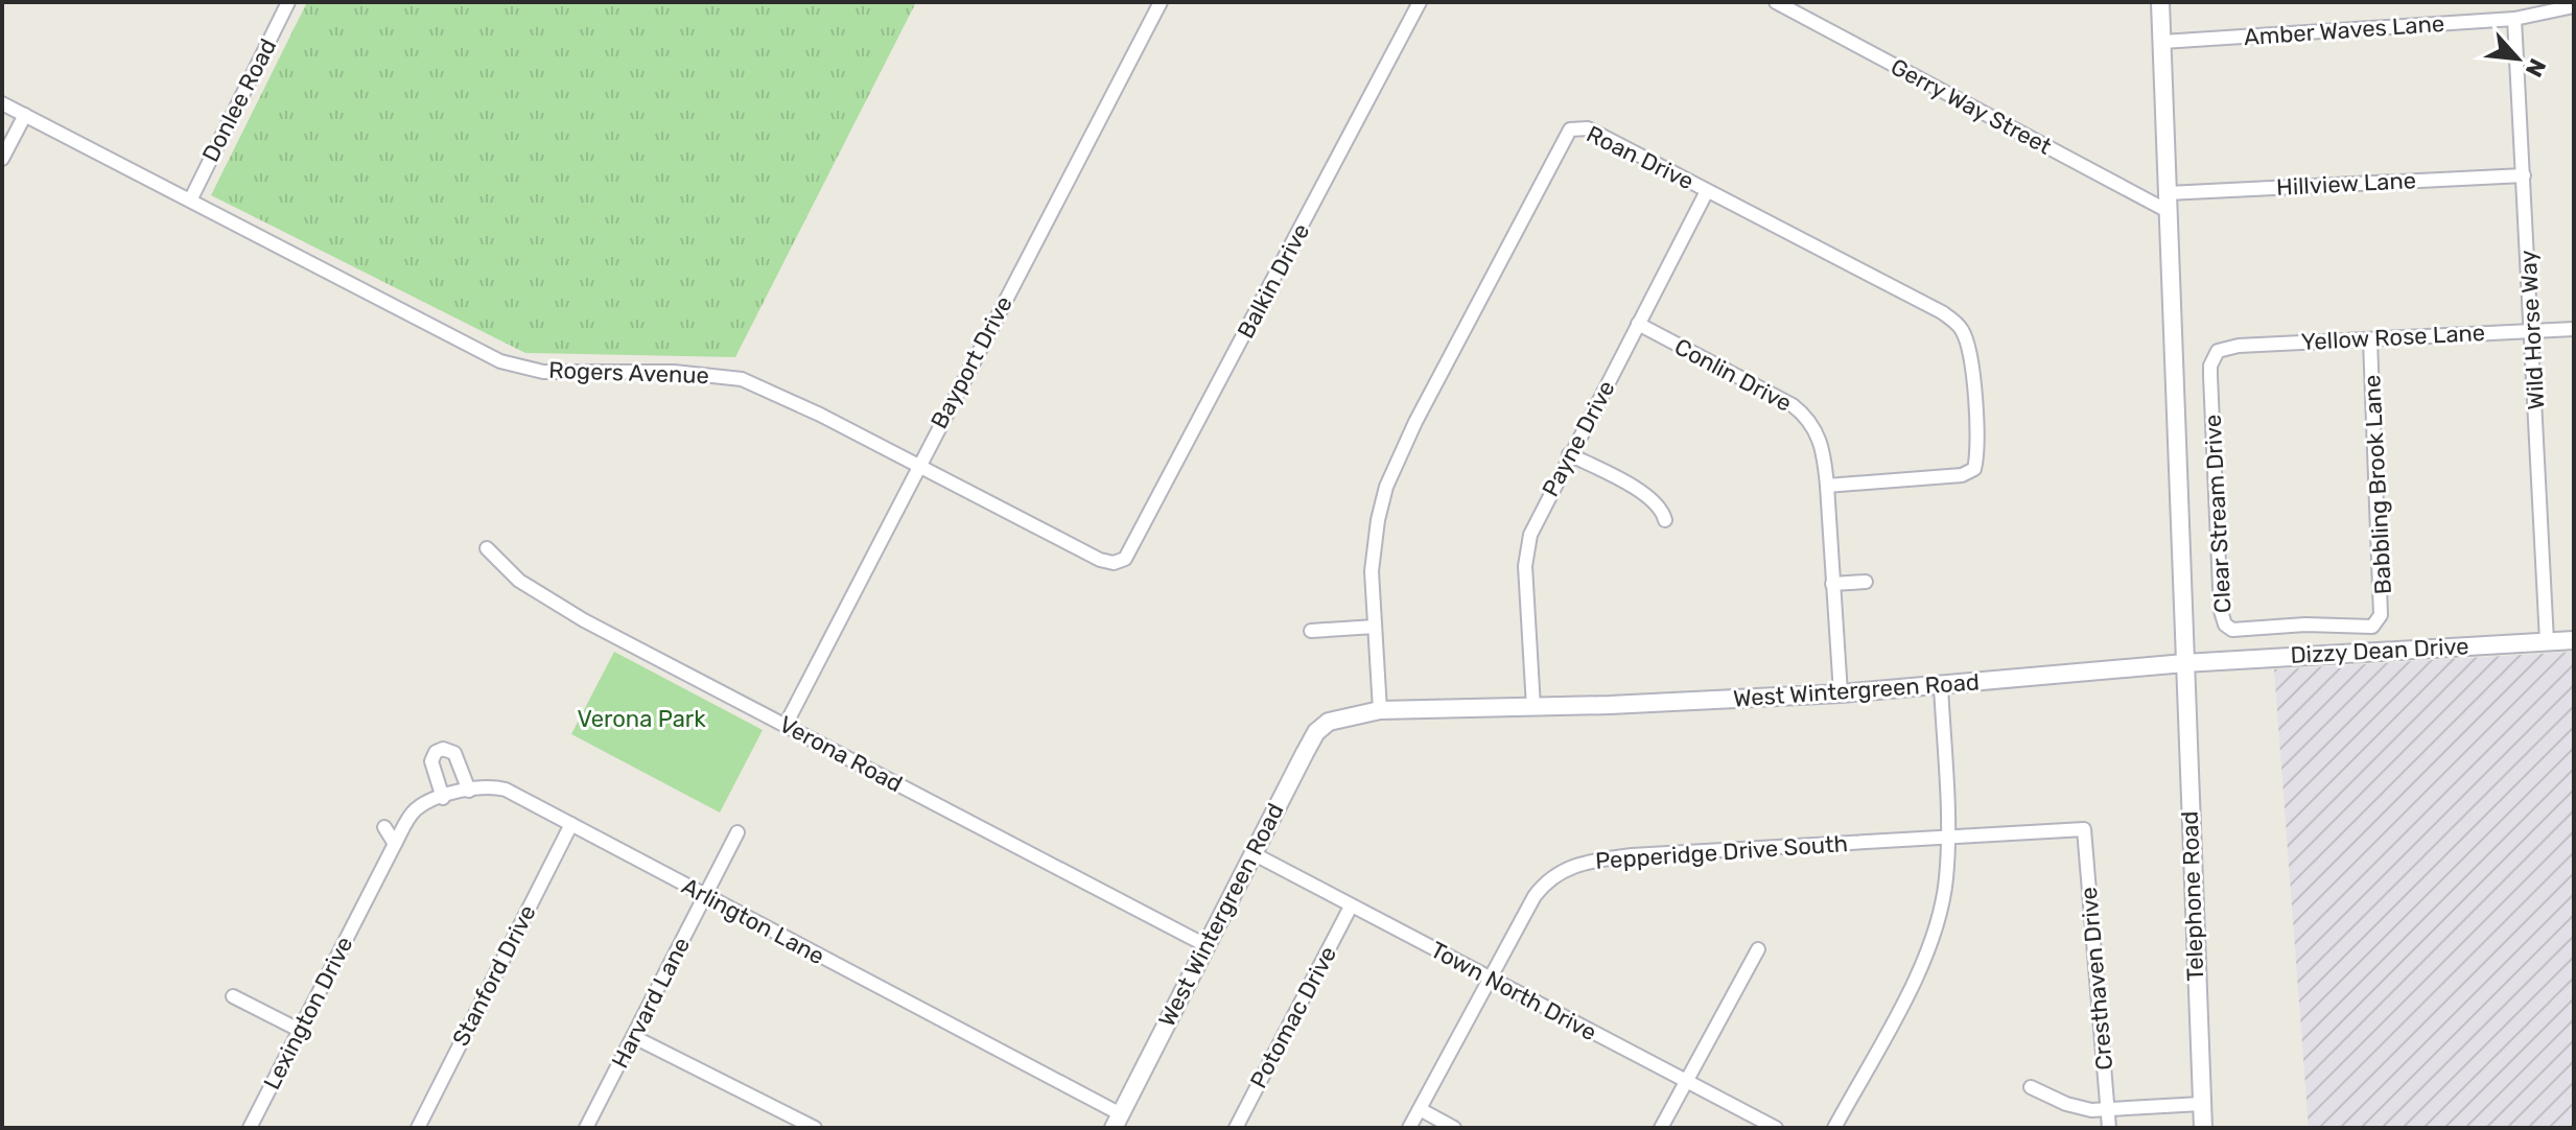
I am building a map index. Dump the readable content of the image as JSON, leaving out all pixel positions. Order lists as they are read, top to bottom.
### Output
{
  "streets": {
    "street": [
      "Amber Waves Lane",
      "Donlee Road",
      "Gerry Way Street",
      "Roan Drive",
      "Hillview Lane",
      "Balkin Drive",
      "Wild Horse Way",
      "Yellow Rose Lane",
      "Bayport Drive",
      "Rogers Avenue",
      "Conlin Drive",
      "Payne Drive",
      "Babbling Brook Lane",
      "Clear Stream Drive",
      "Dizzy Dean Drive",
      "West Wintergreen Road",
      "Verona Road",
      "Pepperidge Drive South",
      "Telephone Road",
      "Arlington Lane",
      "Stanford Drive",
      "Cresthaven Drive",
      "Town North Drive",
      "Harvard Lane",
      "Lexington Drive",
      "Potomac Drive"
    ]
  },
  "crossings": [
    ["Amber Waves Lane", "Wild Horse Way"],
    ["Donlee Road", "Rogers Avenue"],
    ["Gerry Way Street", "Hillview Lane"],
    ["Roan Drive", "Conlin Drive"],
    ["Roan Drive", "Payne Drive"],
    ["Roan Drive", "West Wintergreen Road"],
    ["Hillview Lane", "Wild Horse Way"],
    ["Balkin Drive", "Rogers Avenue"],
    ["Wild Horse Way", "Yellow Rose Lane"],
    ["Wild Horse Way", "Dizzy Dean Drive"],
    ["Yellow Rose Lane", "Babbling Brook Lane"],
    ["Yellow Rose Lane", "Clear Stream Drive"],
    ["Bayport Drive", "Rogers Avenue"],
    ["Bayport Drive", "Verona Road"],
    ["Conlin Drive", "Payne Drive"],
    ["Conlin Drive", "West Wintergreen Road"],
    ["Payne Drive", "West Wintergreen Road"],
    ["Babbling Brook Lane", "Clear Stream Drive"],
    ["Dizzy Dean Drive", "West Wintergreen Road"],
    ["Dizzy Dean Drive", "Telephone Road"],
    ["West Wintergreen Road", "Verona Road"],
    ["West Wintergreen Road", "Telephone Road"],
    ["West Wintergreen Road", "Arlington Lane"],
    ["West Wintergreen Road", "Town North Drive"],
    ["Pepperidge Drive South", "Cresthaven Drive"],
    ["Pepperidge Drive South", "Town North Drive"],
    ["Arlington Lane", "Stanford Drive"],
    ["Arlington Lane", "Harvard Lane"],
    ["Arlington Lane", "Lexington Drive"],
    ["Town North Drive", "Potomac Drive"]
  ],
  "parks": ["Verona Park"],
  "north": "bottom right"
}
